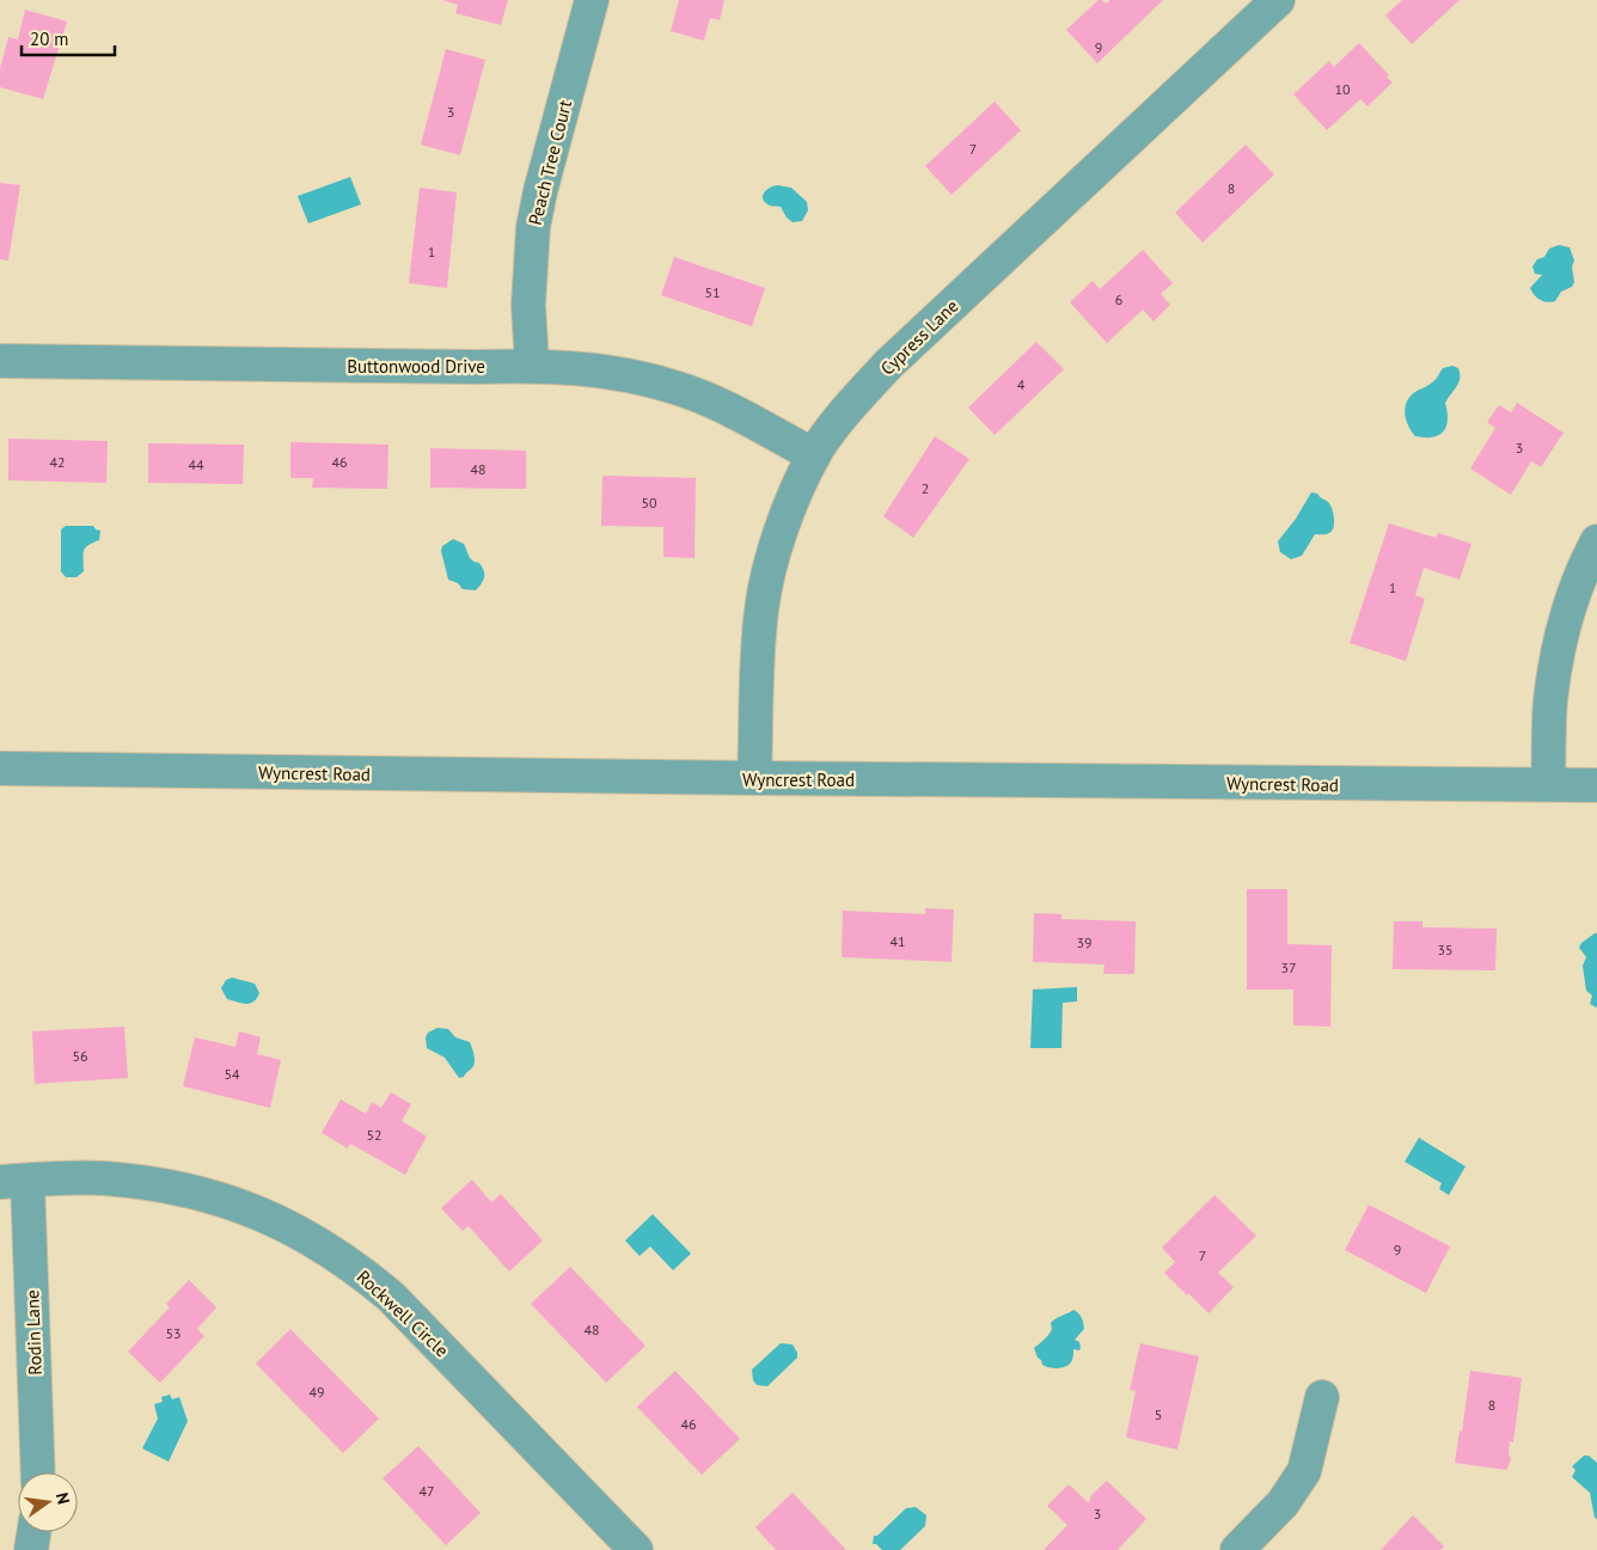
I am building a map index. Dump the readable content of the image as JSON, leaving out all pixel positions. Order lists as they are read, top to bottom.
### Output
{
  "streets": {
    "street": [
      "Peach Tree Court",
      "Cypress Lane",
      "Buttonwood Drive",
      "Wyncrest Road",
      "Rockwell Circle",
      "Rodin Lane"
    ]
  },
  "crossings": [
    ["Peach Tree Court", "Buttonwood Drive"],
    ["Cypress Lane", "Buttonwood Drive"],
    ["Cypress Lane", "Wyncrest Road"],
    ["Rockwell Circle", "Rodin Lane"]
  ],
  "house_numbers": [
    "9",
    "10",
    "3",
    "7",
    "8",
    "1",
    "51",
    "6",
    "4",
    "3",
    "42",
    "46",
    "44",
    "48",
    "2",
    "50",
    "1",
    "41",
    "39",
    "35",
    "37",
    "56",
    "54",
    "52",
    "9",
    "7",
    "48",
    "53",
    "49",
    "8",
    "5",
    "46",
    "47",
    "3"
  ],
  "scale_bar": "20 m",
  "north": "right"
}
